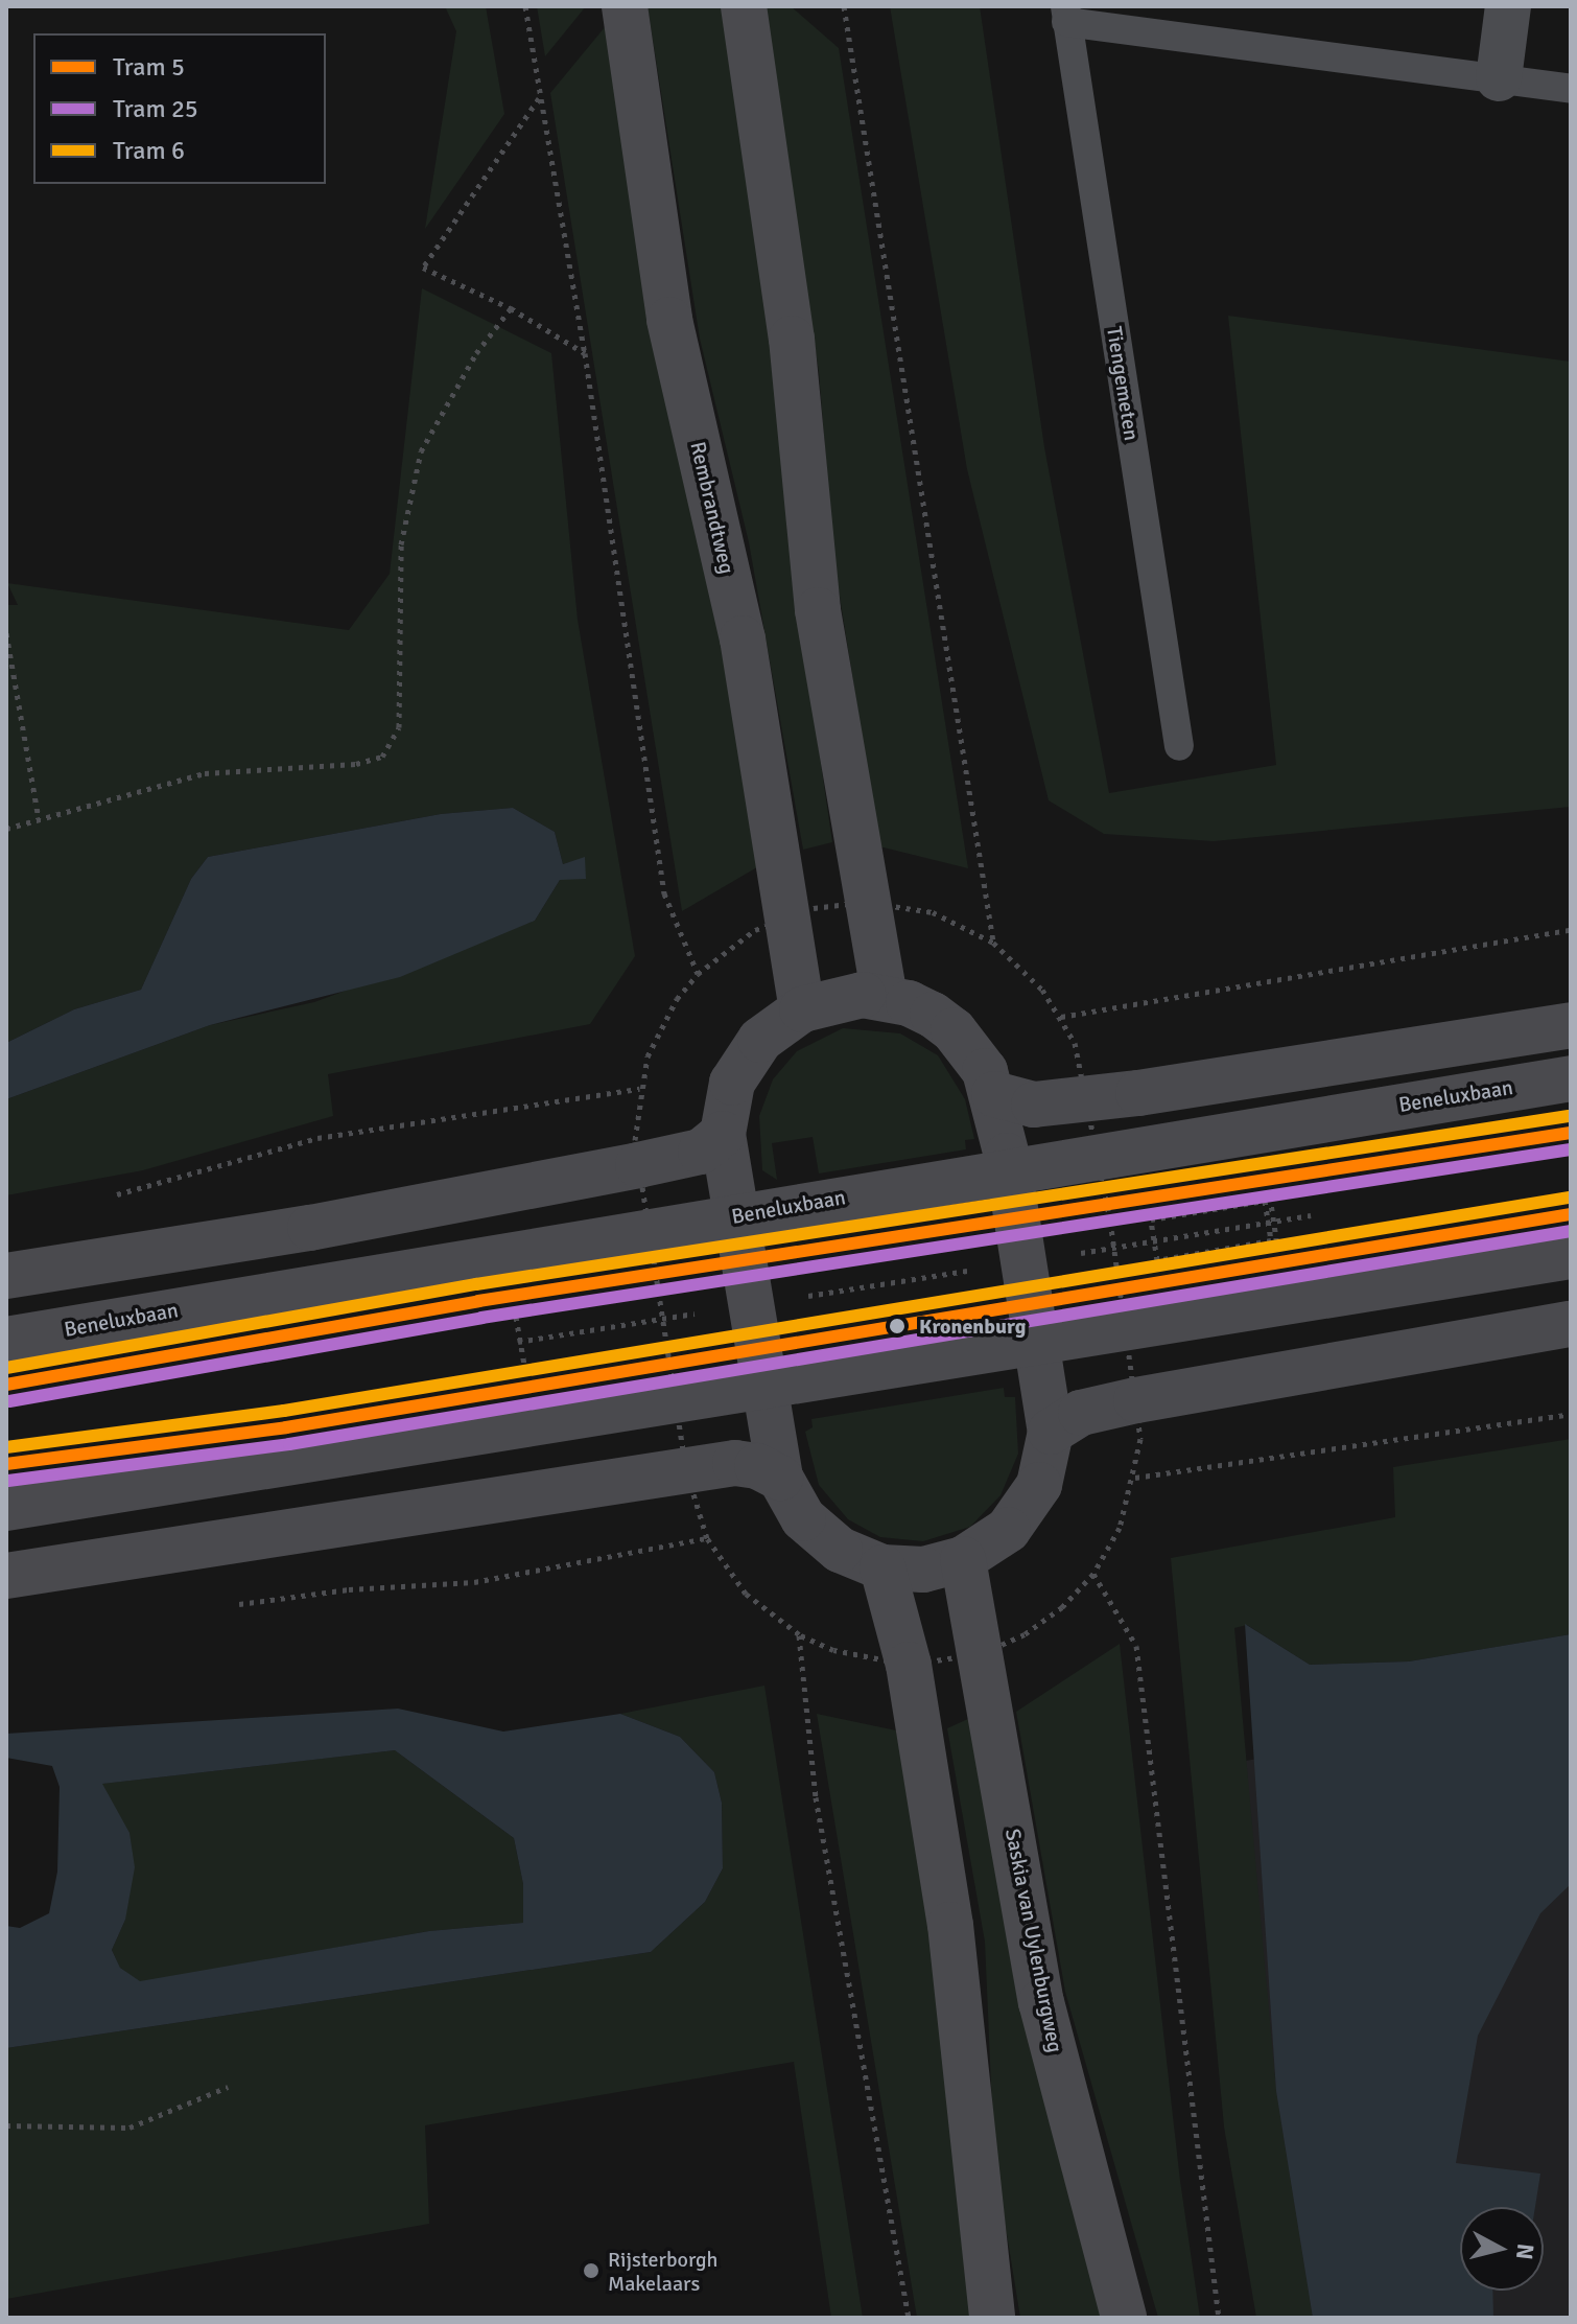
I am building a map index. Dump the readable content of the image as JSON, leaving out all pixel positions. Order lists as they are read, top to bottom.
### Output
{
  "streets": {
    "street": ["Rembrandtweg", "Beneluxbaan", "Saskia van Uylenburgweg"],
    "lane": ["Tiengemeten"]
  },
  "places": ["Kronenburg", "Rijsterborgh Makelaars"],
  "lines": ["tram line 6", "tram line 5", "tram line 25"],
  "legend": ["Tram 5", "Tram 25", "Tram 6"],
  "north": "right"
}
